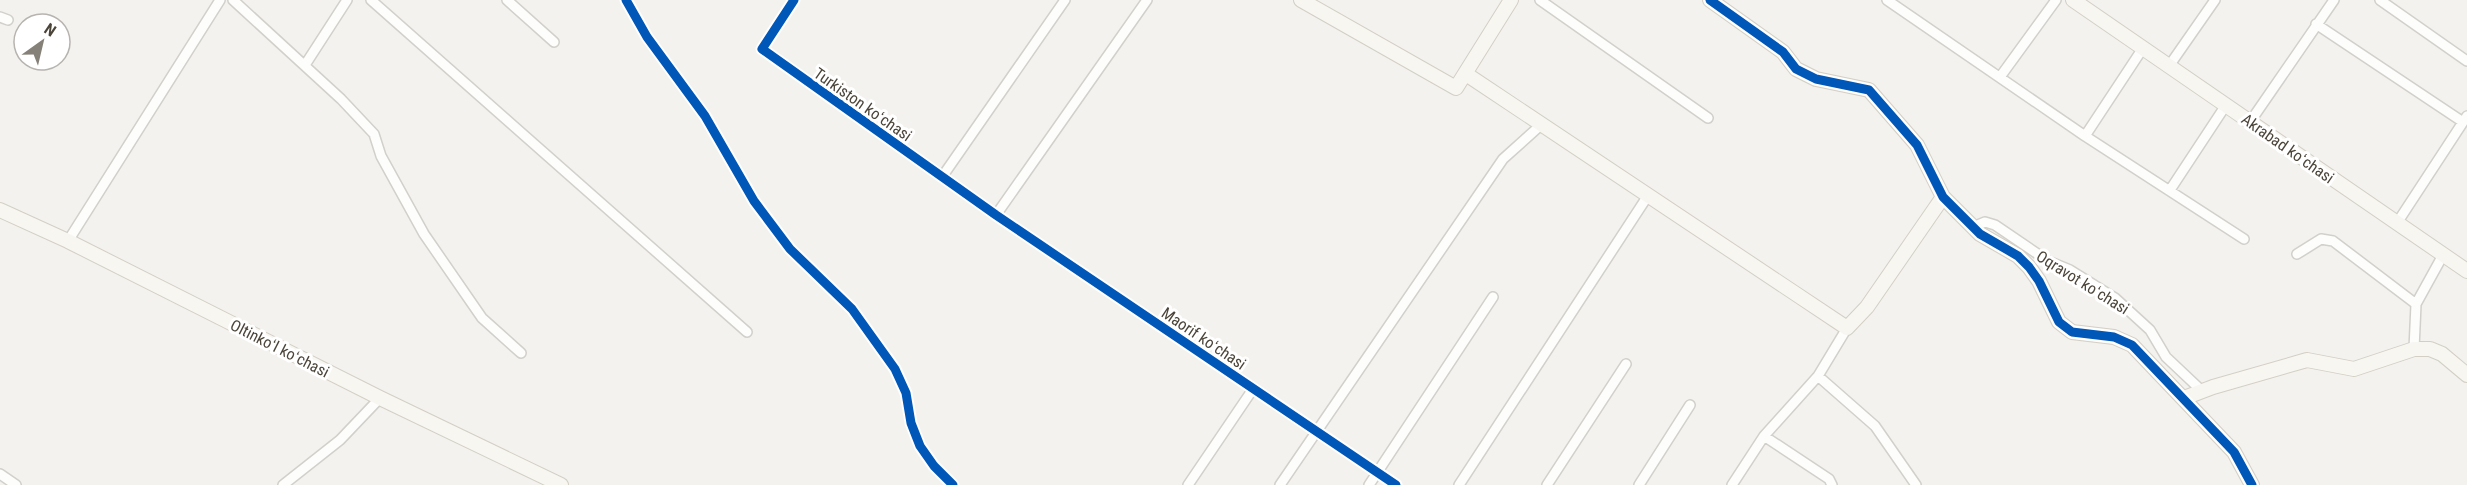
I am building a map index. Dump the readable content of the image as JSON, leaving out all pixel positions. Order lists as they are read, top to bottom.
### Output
{
  "streets": {
    "street": [
      "Turkiston koʻchasi",
      "Akrabad koʻchasi",
      "Oqravot koʻchasi",
      "Maorif koʻchasi",
      "Oltinkoʻl koʻchasi"
    ]
  },
  "crossings": [
    ["Turkiston koʻchasi", "Maorif koʻchasi"]
  ],
  "north": "top right"
}
